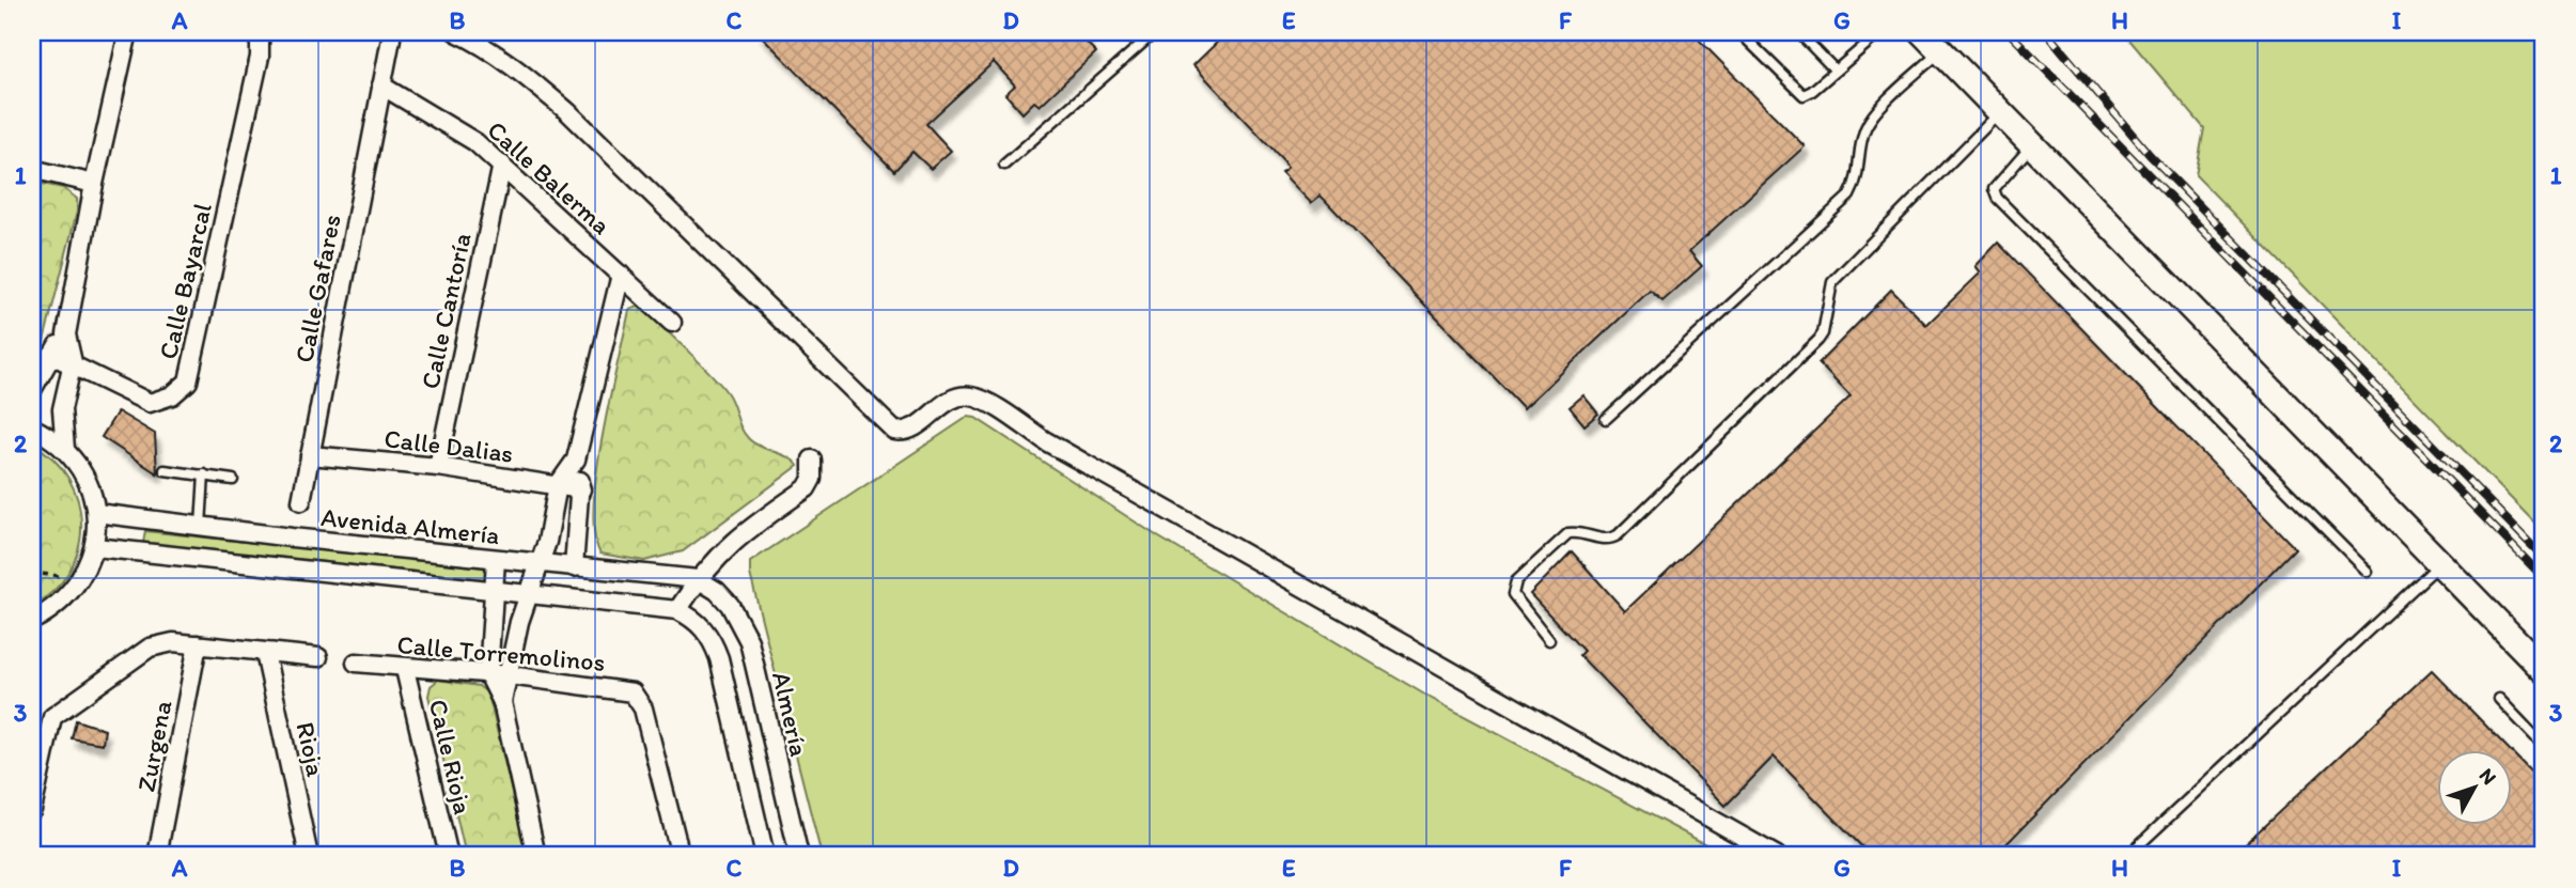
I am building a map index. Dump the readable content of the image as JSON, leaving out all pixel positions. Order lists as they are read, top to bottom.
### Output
{
  "streets": {
    "street": [
      "Calle Balerma",
      "Calle Bayarcal",
      "Calle Gafares",
      "Calle Cantoría",
      "Calle Dalias",
      "Avenida Almería",
      "Calle Torremolinos",
      "Almería",
      "Zurgena",
      "Rioja",
      "Calle Rioja"
    ]
  },
  "crossings": [
    ["Calle Balerma", "Calle Gafares"],
    ["Calle Balerma", "Calle Cantoría"],
    ["Calle Gafares", "Calle Dalias"],
    ["Calle Cantoría", "Calle Dalias"],
    ["Avenida Almería", "Almería"],
    ["Calle Torremolinos", "Calle Rioja"]
  ],
  "north": "top right",
  "grid": {
    "columns": [
      "A",
      "B",
      "C",
      "D",
      "E",
      "F",
      "G",
      "H",
      "I"
    ],
    "rows": ["1", "2", "3"]
  }
}
